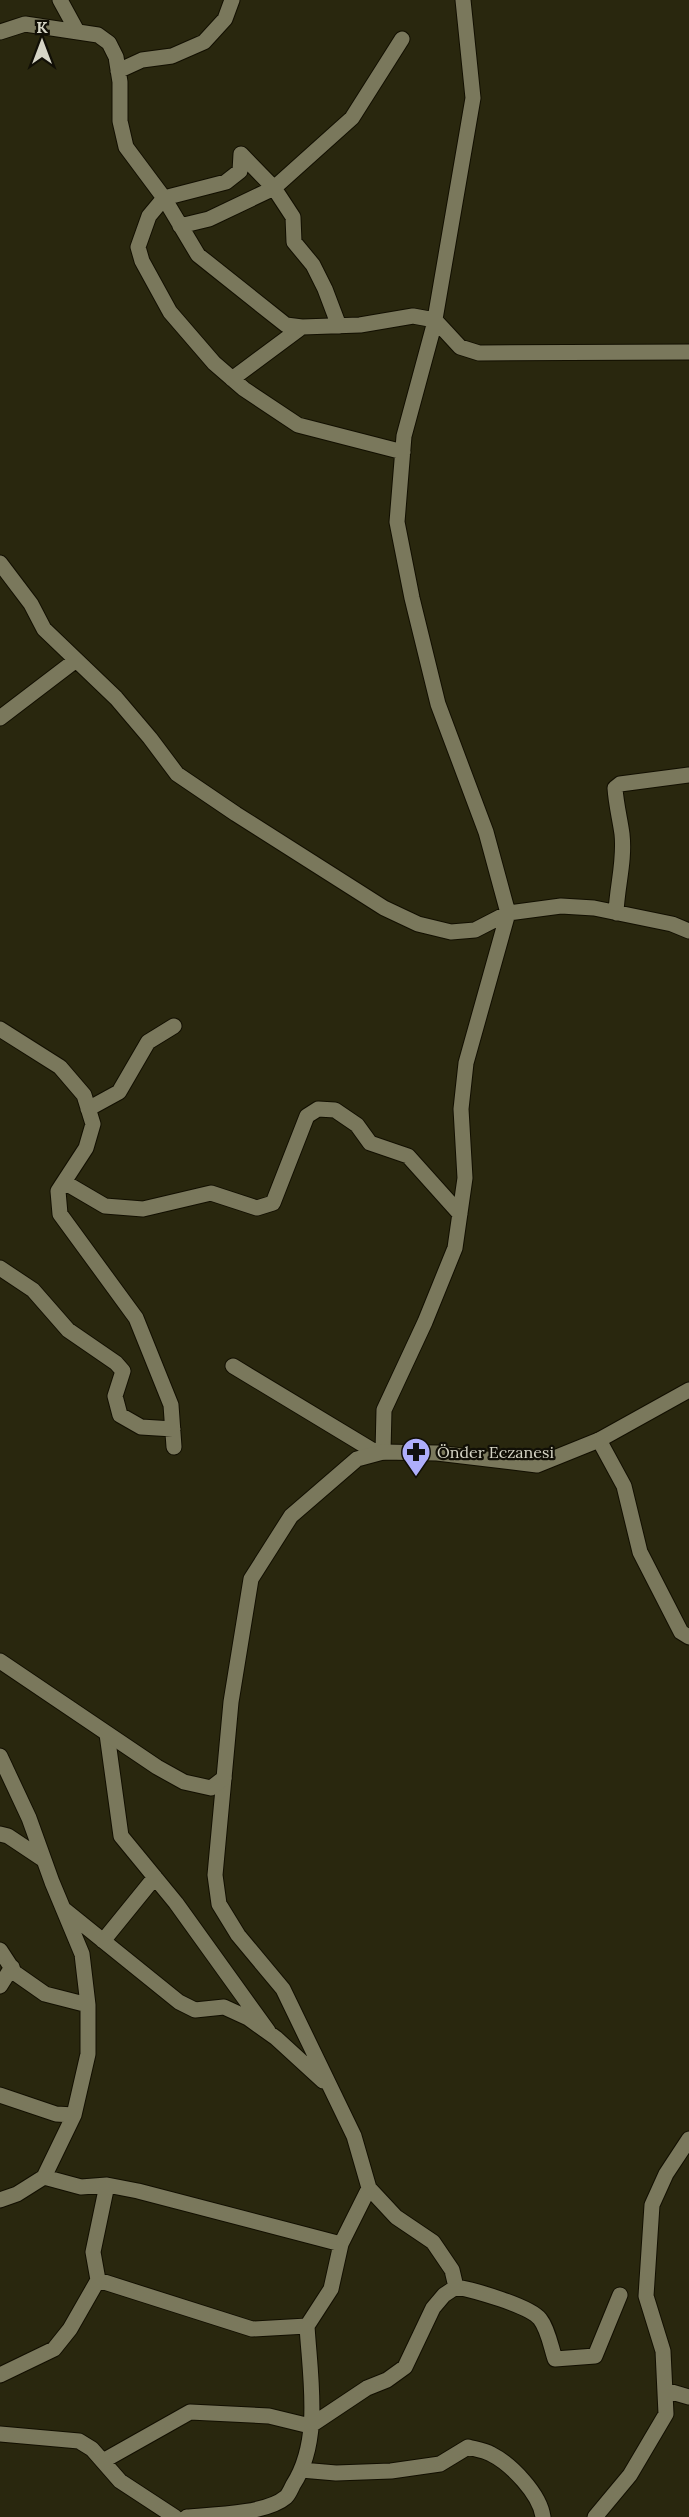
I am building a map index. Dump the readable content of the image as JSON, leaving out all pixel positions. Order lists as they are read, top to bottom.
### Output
{
  "places": {
    "pharmacy": ["Önder Eczanesi"]
  },
  "north": "top"
}
